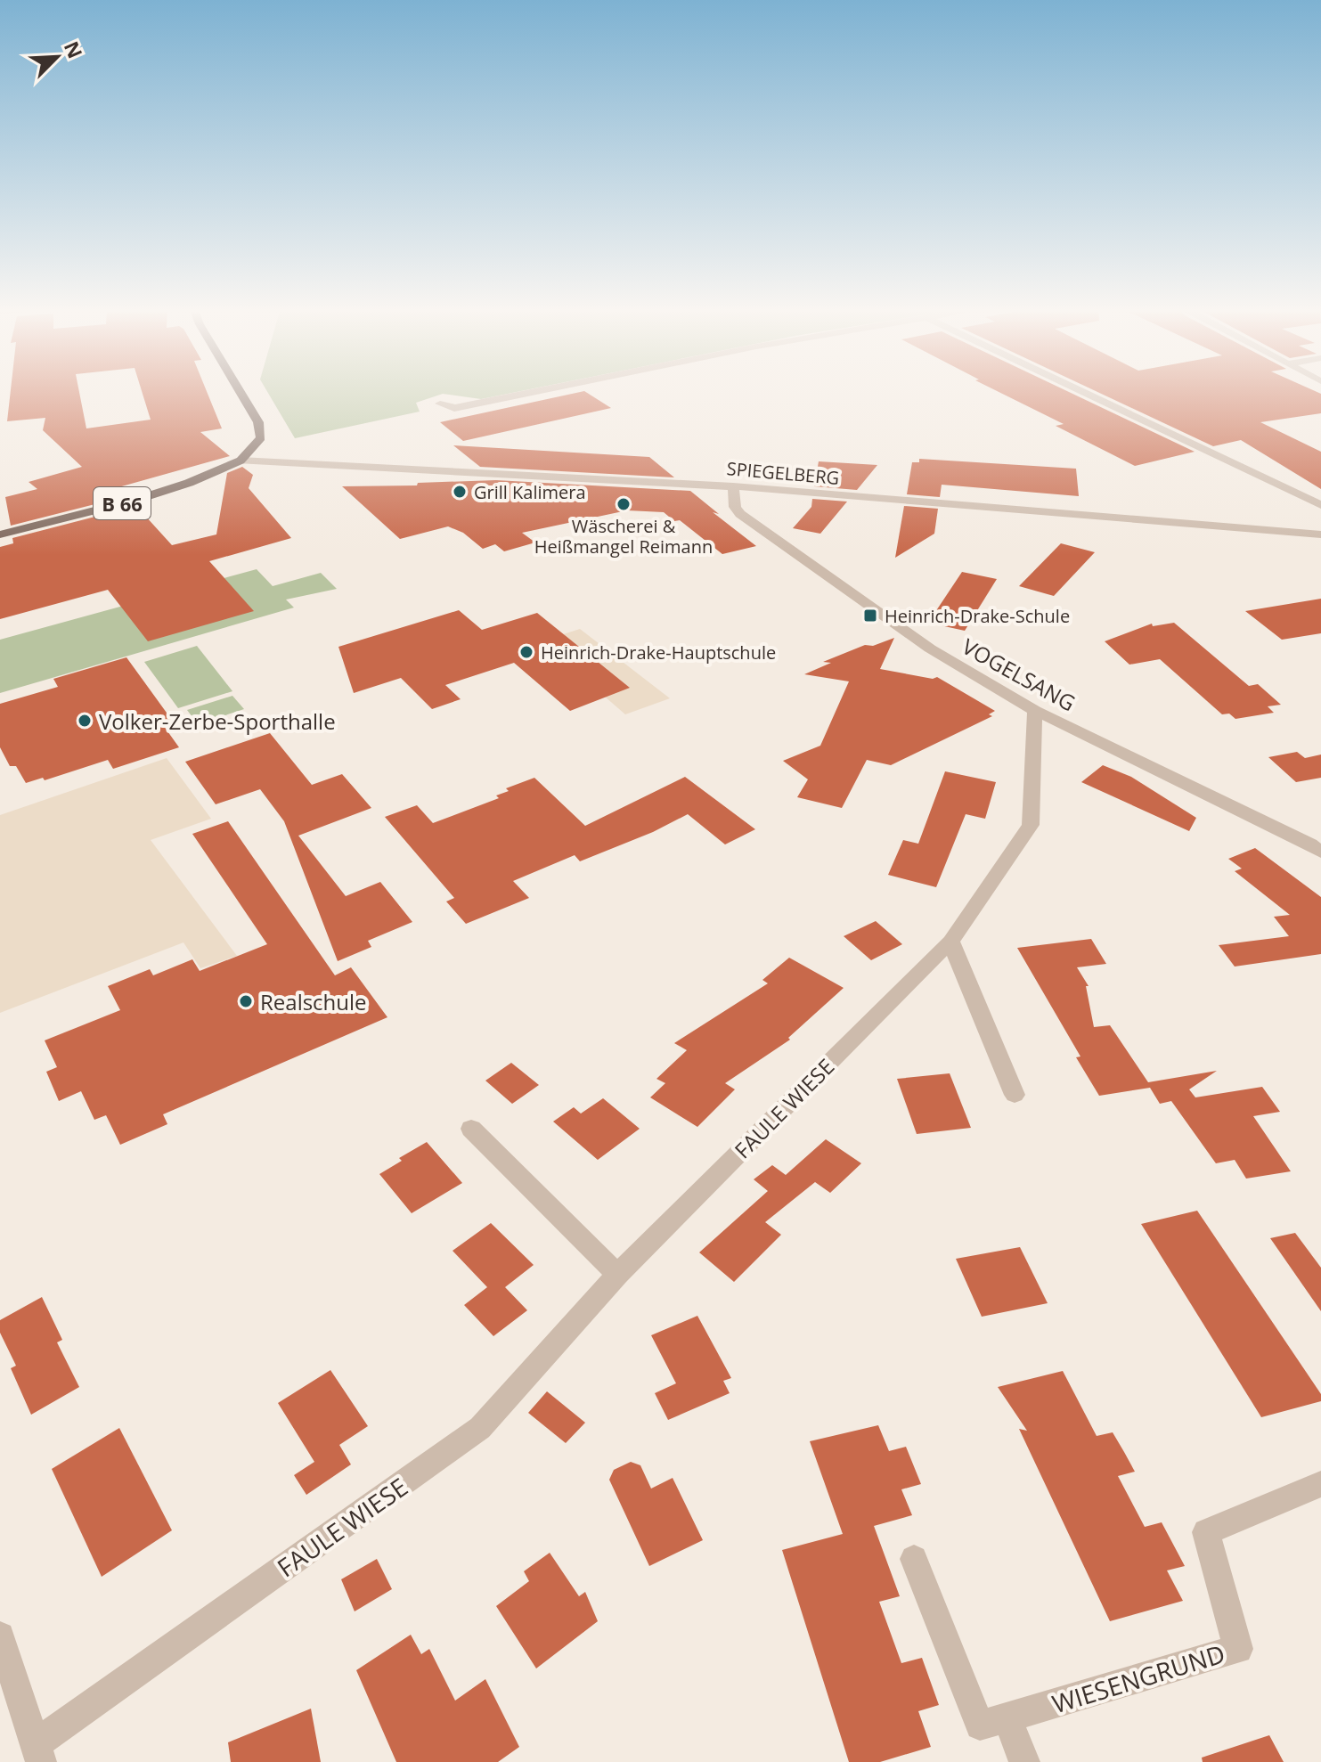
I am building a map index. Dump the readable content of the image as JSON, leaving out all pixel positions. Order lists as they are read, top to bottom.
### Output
{
  "streets": {
    "main road": ["B 66"],
    "street": [
      "SPIEGELBERG",
      "VOGELSANG",
      "FAULE WIESE",
      "WIESENGRUND"
    ]
  },
  "crossings": [
    ["SPIEGELBERG", "B 66"],
    ["SPIEGELBERG", "VOGELSANG"],
    ["VOGELSANG", "FAULE WIESE"]
  ],
  "places": {
    "other": [
      "Grill Kalimera",
      "Wäscherei & Heißmangel Reimann",
      "Heinrich-Drake-Hauptschule",
      "Volker-Zerbe-Sporthalle",
      "Realschule"
    ],
    "transit": ["Heinrich-Drake-Schule"]
  },
  "north": "top right"
}
